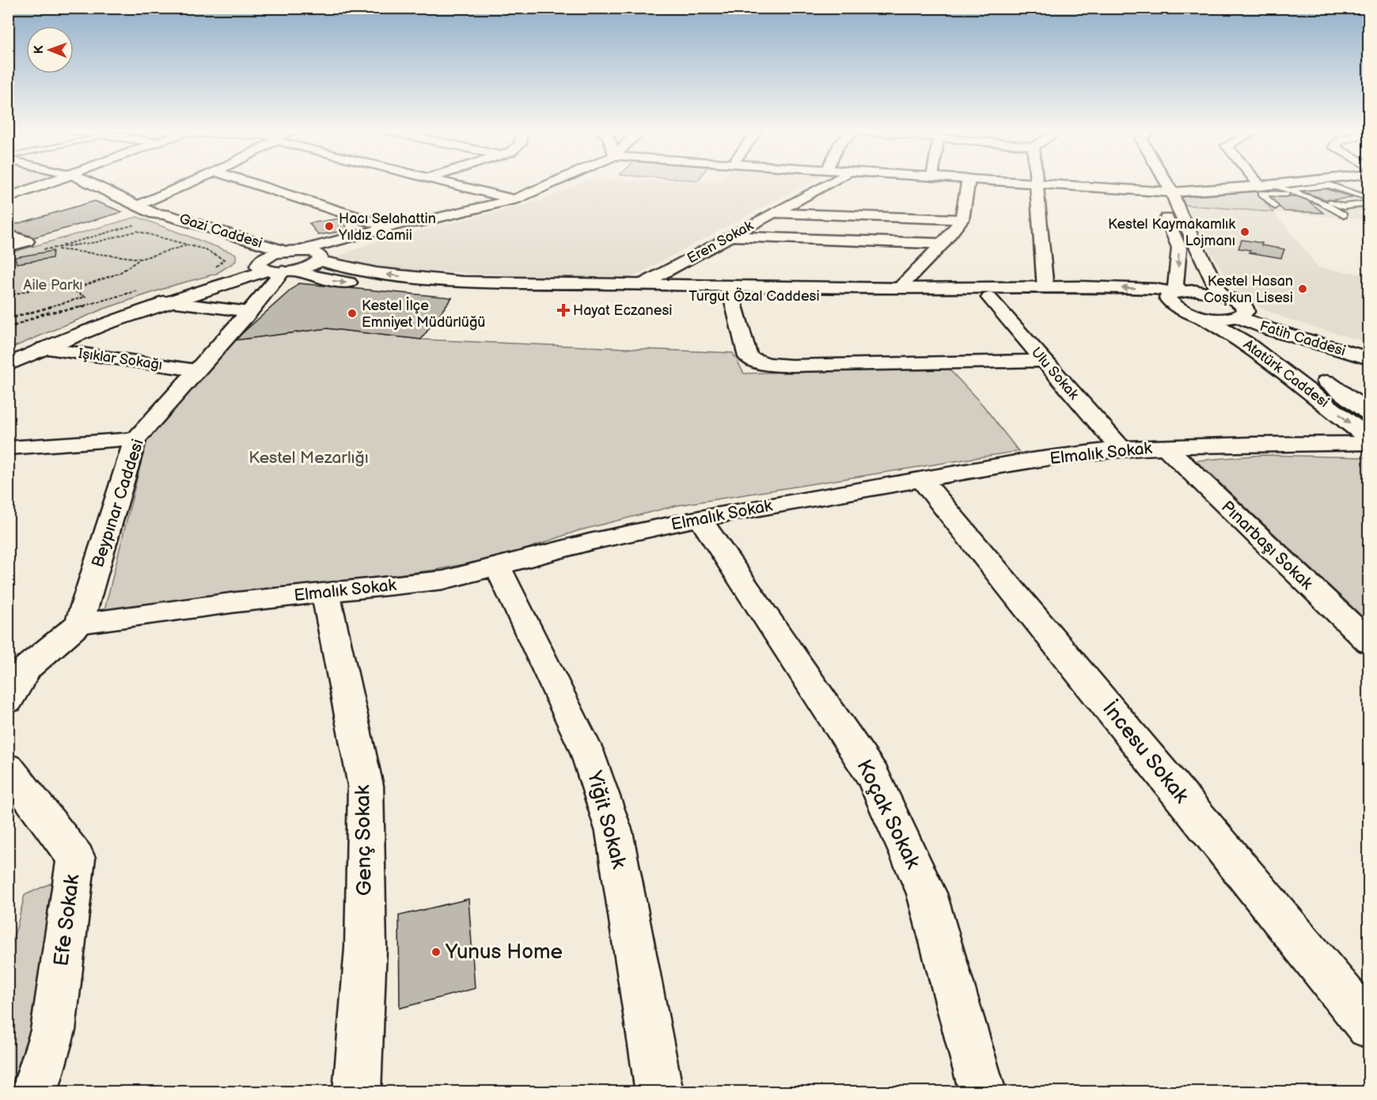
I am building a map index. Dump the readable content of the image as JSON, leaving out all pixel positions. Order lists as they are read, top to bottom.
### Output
{
  "streets": {
    "street": [
      "Gazi Caddesi",
      "Eren Sokak",
      "Turgut Özal Caddesi",
      "Fatih Caddesi",
      "Işıklar Sokağı",
      "Ulu Sokak",
      "Atatürk Caddesi",
      "Elmalık Sokak",
      "Beypınar Caddesi",
      "Pınarbaşı Sokak",
      "İncesu Sokak",
      "Koçak Sokak",
      "Yiğit Sokak",
      "Genç Sokak",
      "Efe Sokak"
    ]
  },
  "crossings": [
    ["Gazi Caddesi", "Turgut Özal Caddesi"],
    ["Gazi Caddesi", "Beypınar Caddesi"],
    ["Eren Sokak", "Turgut Özal Caddesi"],
    ["Turgut Özal Caddesi", "Fatih Caddesi"],
    ["Turgut Özal Caddesi", "Ulu Sokak"],
    ["Turgut Özal Caddesi", "Atatürk Caddesi"],
    ["Turgut Özal Caddesi", "Beypınar Caddesi"],
    ["Fatih Caddesi", "Atatürk Caddesi"],
    ["Işıklar Sokağı", "Beypınar Caddesi"],
    ["Ulu Sokak", "Elmalık Sokak"],
    ["Elmalık Sokak", "Beypınar Caddesi"],
    ["Elmalık Sokak", "Pınarbaşı Sokak"],
    ["Elmalık Sokak", "İncesu Sokak"],
    ["Elmalık Sokak", "Koçak Sokak"],
    ["Elmalık Sokak", "Yiğit Sokak"],
    ["Elmalık Sokak", "Genç Sokak"]
  ],
  "parks": ["Aile Parkı", "Kestel Mezarlığı"],
  "places": {
    "other": [
      "Hacı Selahattin Yıldız Camii",
      "Kestel Kaymakamlık Lojmanı",
      "Kestel Hasan Coşkun Lisesi",
      "Kestel İlçe Emniyet Müdürlüğü",
      "Yunus Home"
    ],
    "health": ["Hayat Eczanesi"]
  },
  "north": "left"
}
